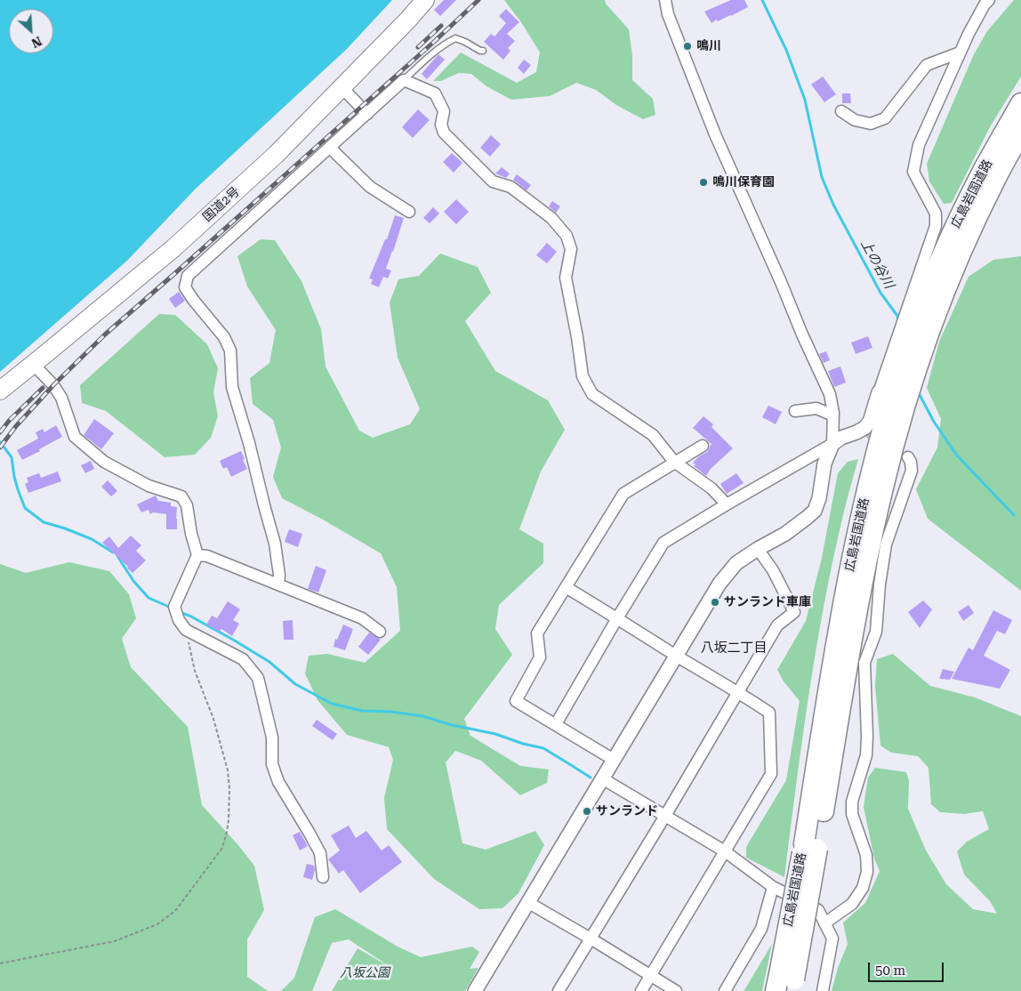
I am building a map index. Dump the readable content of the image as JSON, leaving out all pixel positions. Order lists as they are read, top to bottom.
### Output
{
  "streets": {
    "highway": ["広島岩国道路", "国道2号"]
  },
  "districts": ["八坂二丁目"],
  "water": ["上の谷川"],
  "parks": ["八坂公園"],
  "places": [
    "鳴川",
    "鳴川保育園",
    "サンランド車庫",
    "サンランド"
  ],
  "scale_bar": "50 m",
  "north": "bottom right"
}
